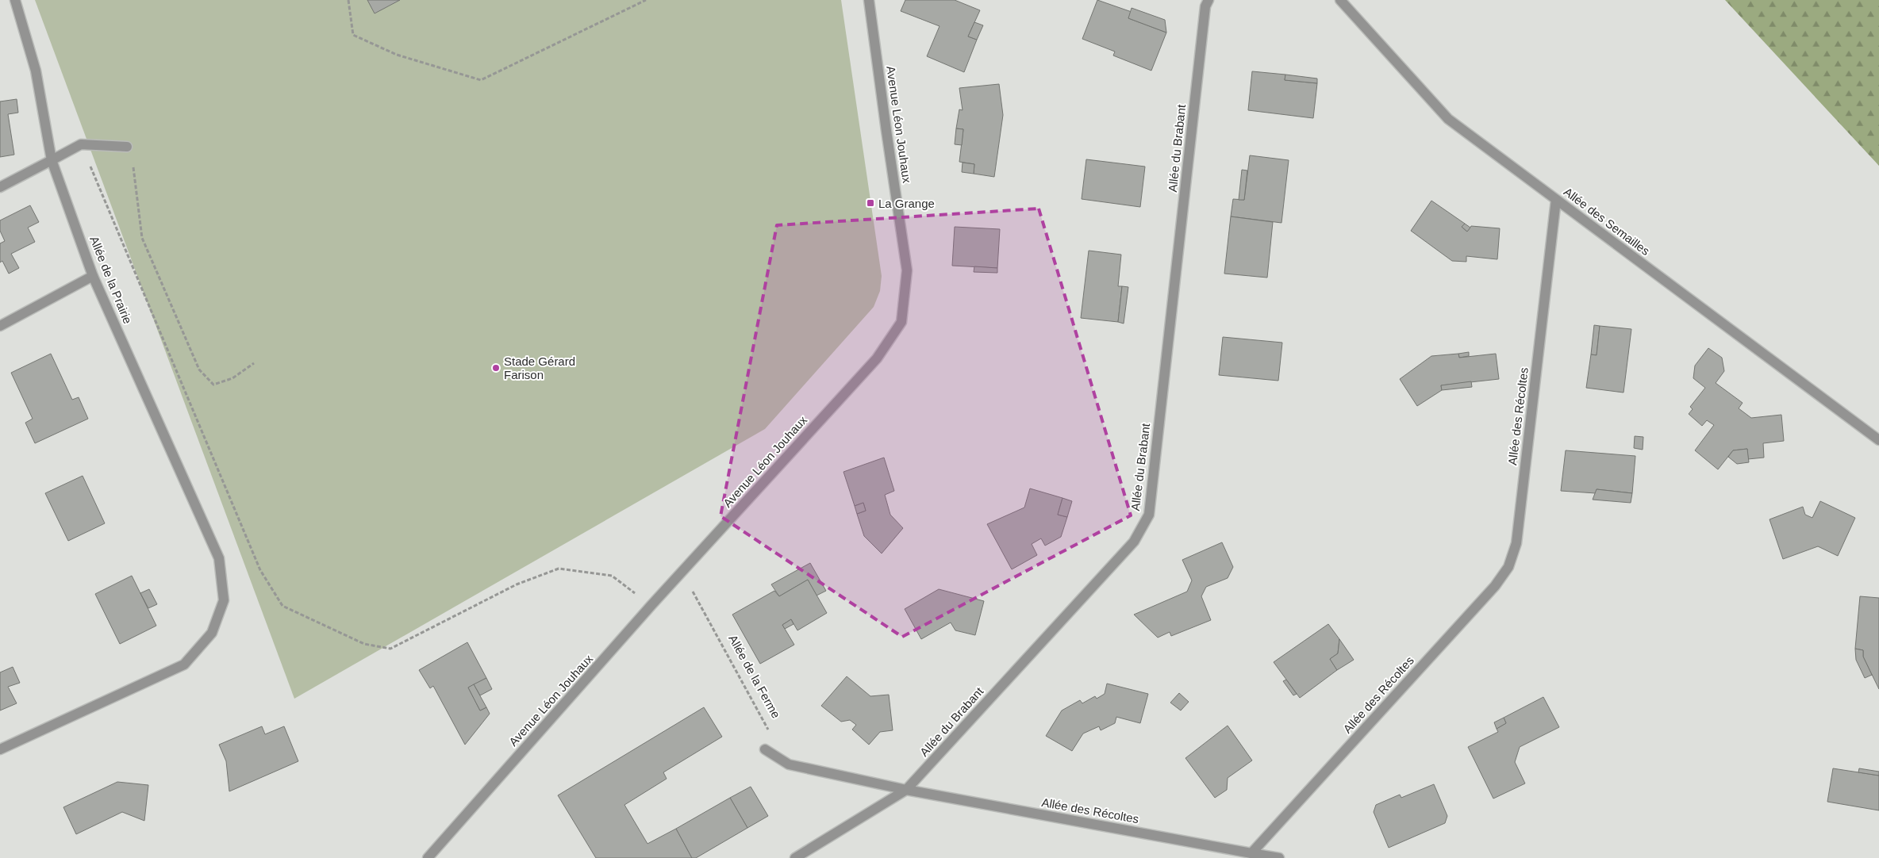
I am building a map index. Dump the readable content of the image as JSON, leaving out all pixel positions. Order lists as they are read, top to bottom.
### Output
{
  "streets": {
    "street": [
      "Avenue Léon Jouhaux",
      "Allée du Brabant",
      "Allée des Semailles",
      "Allée de la Prairie",
      "Allée des Récoltes"
    ],
    "path": ["Allée de la Ferme"]
  },
  "crossings": [
    ["Avenue Léon Jouhaux", "Allée de la Ferme"],
    ["Allée du Brabant", "Allée des Récoltes"],
    ["Allée des Semailles", "Allée des Récoltes"]
  ],
  "places": {
    "transit": ["La Grange"],
    "other": ["Stade Gérard Farison"]
  }
}
